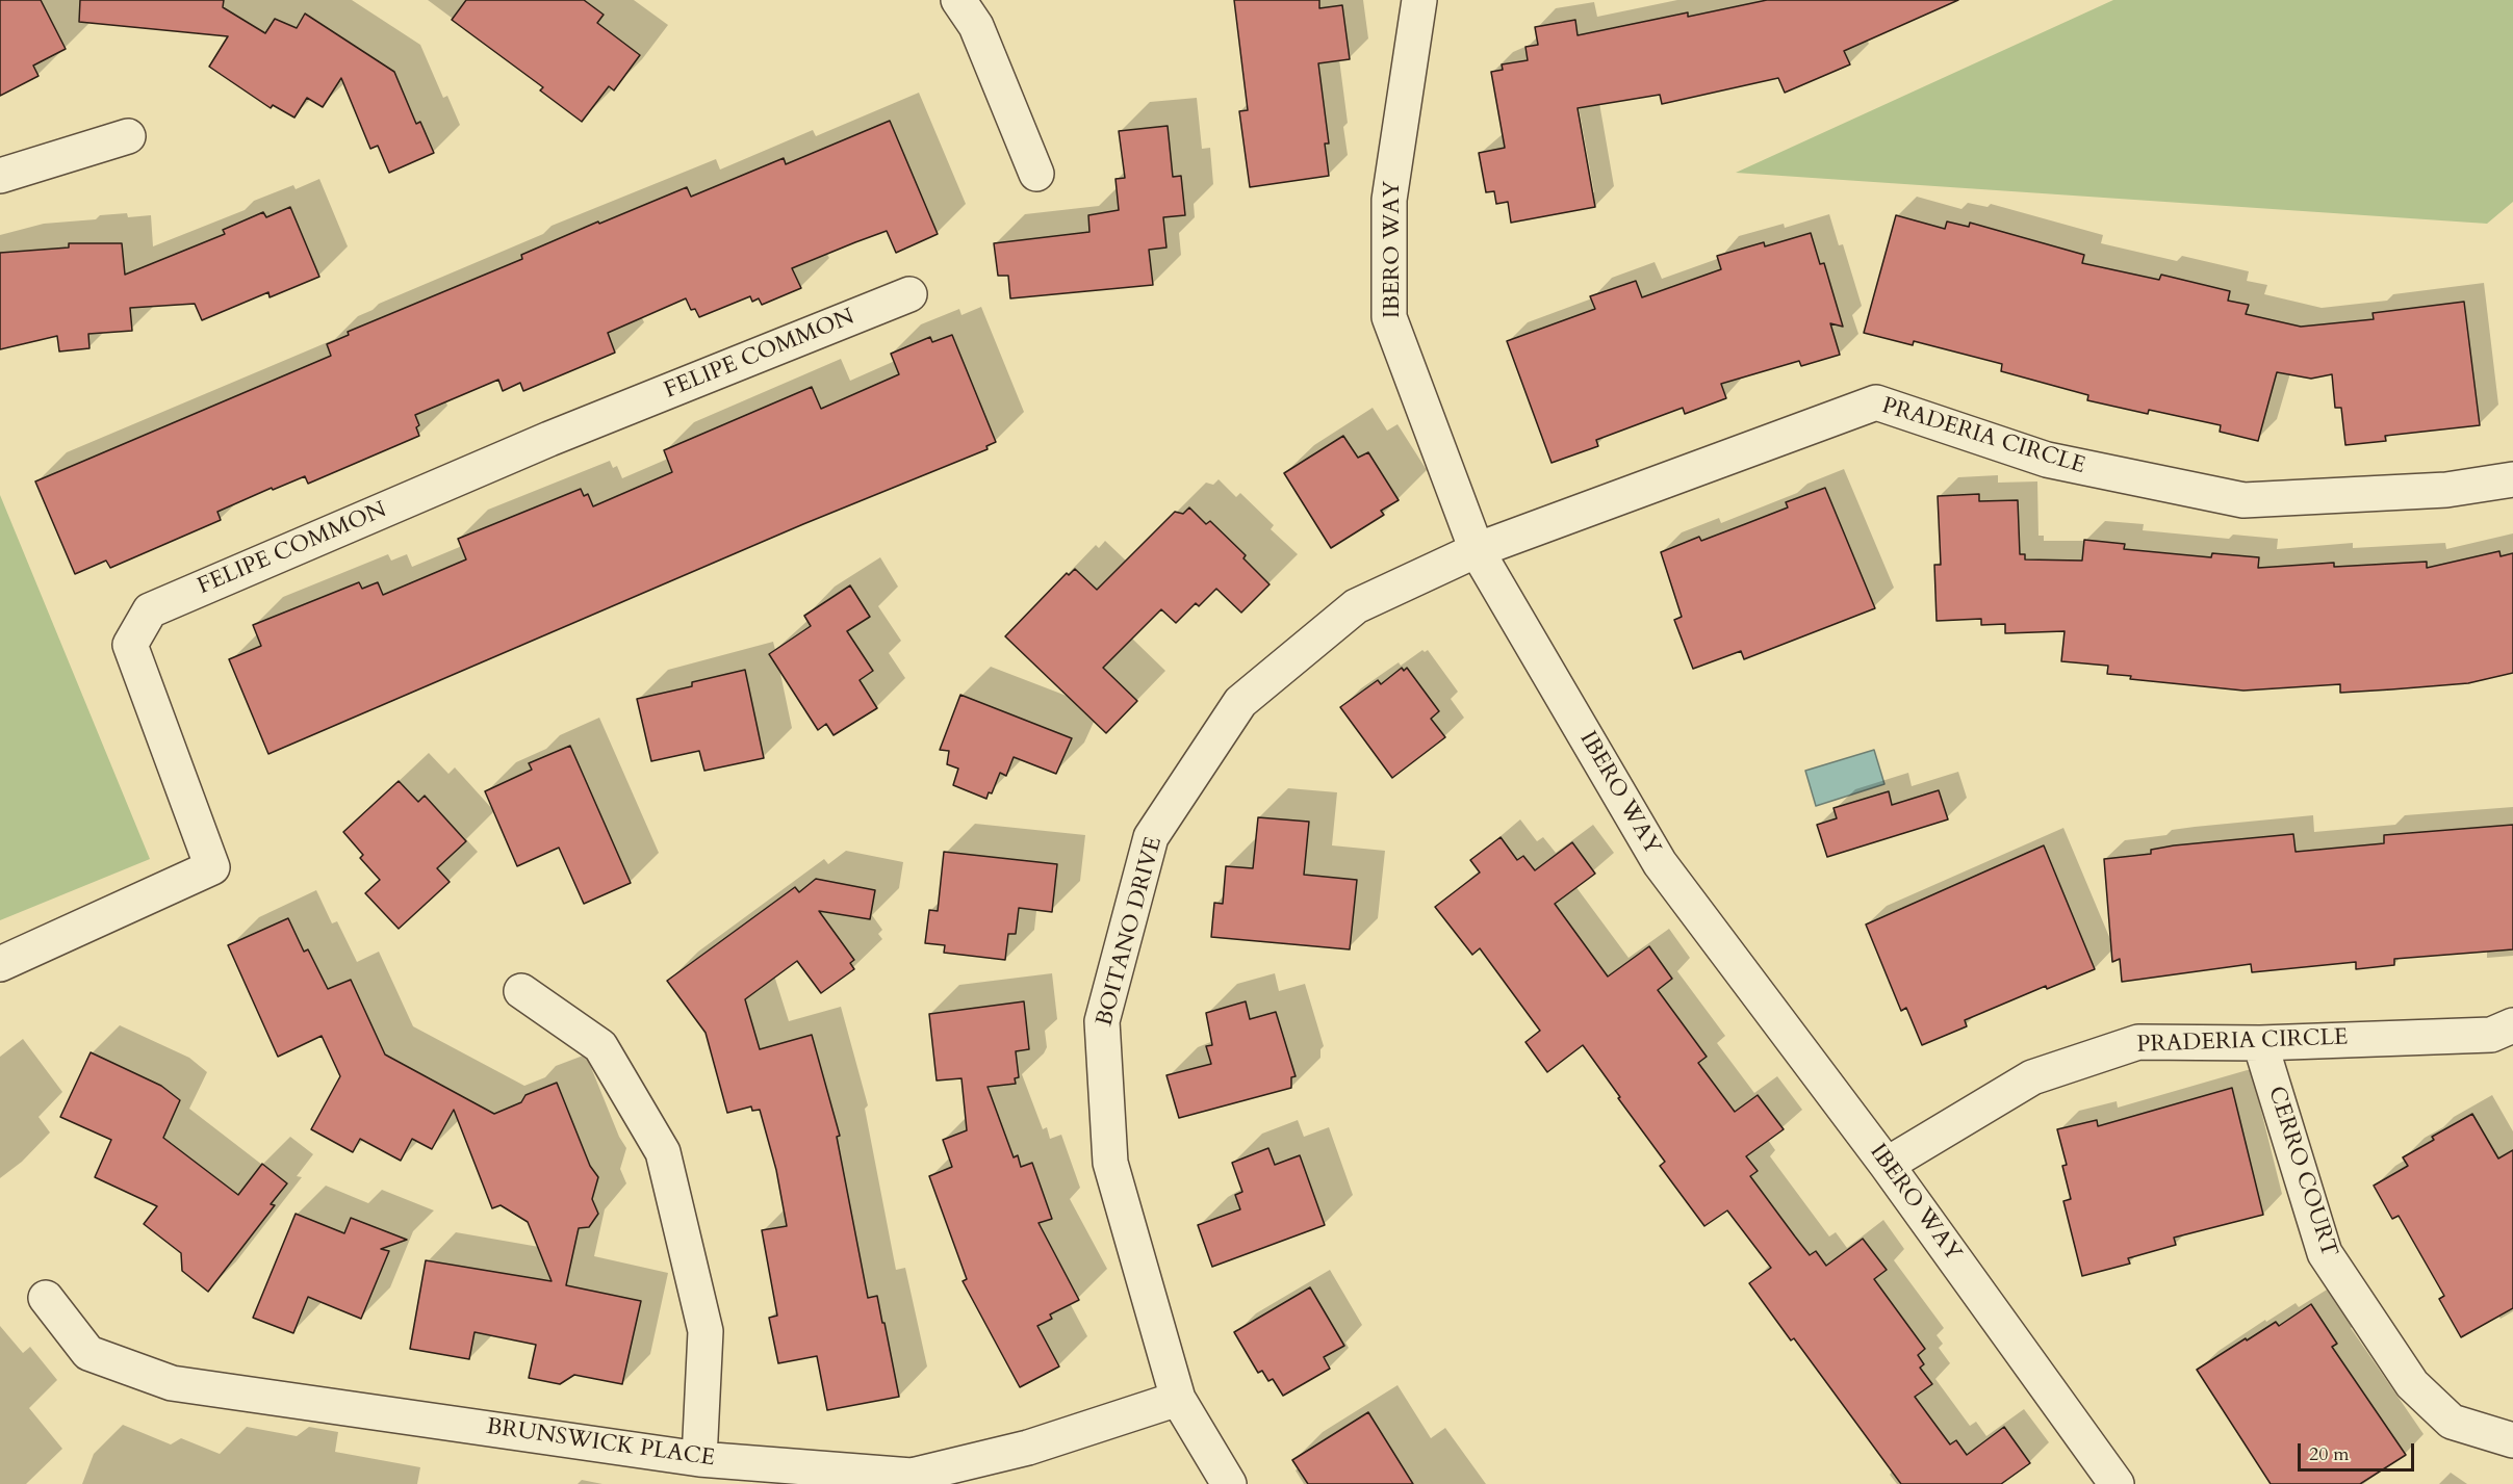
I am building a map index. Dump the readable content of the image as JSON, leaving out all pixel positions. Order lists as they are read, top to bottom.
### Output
{
  "streets": {
    "street": [
      "IBERO WAY",
      "FELIPE COMMON",
      "PRADERIA CIRCLE",
      "BOITANO DRIVE",
      "CERRO COURT",
      "BRUNSWICK PLACE"
    ]
  },
  "crossings": [
    ["IBERO WAY", "PRADERIA CIRCLE"],
    ["IBERO WAY", "BOITANO DRIVE"],
    ["PRADERIA CIRCLE", "BOITANO DRIVE"],
    ["PRADERIA CIRCLE", "CERRO COURT"],
    ["BOITANO DRIVE", "BRUNSWICK PLACE"]
  ],
  "scale_bar": "20 m"
}
